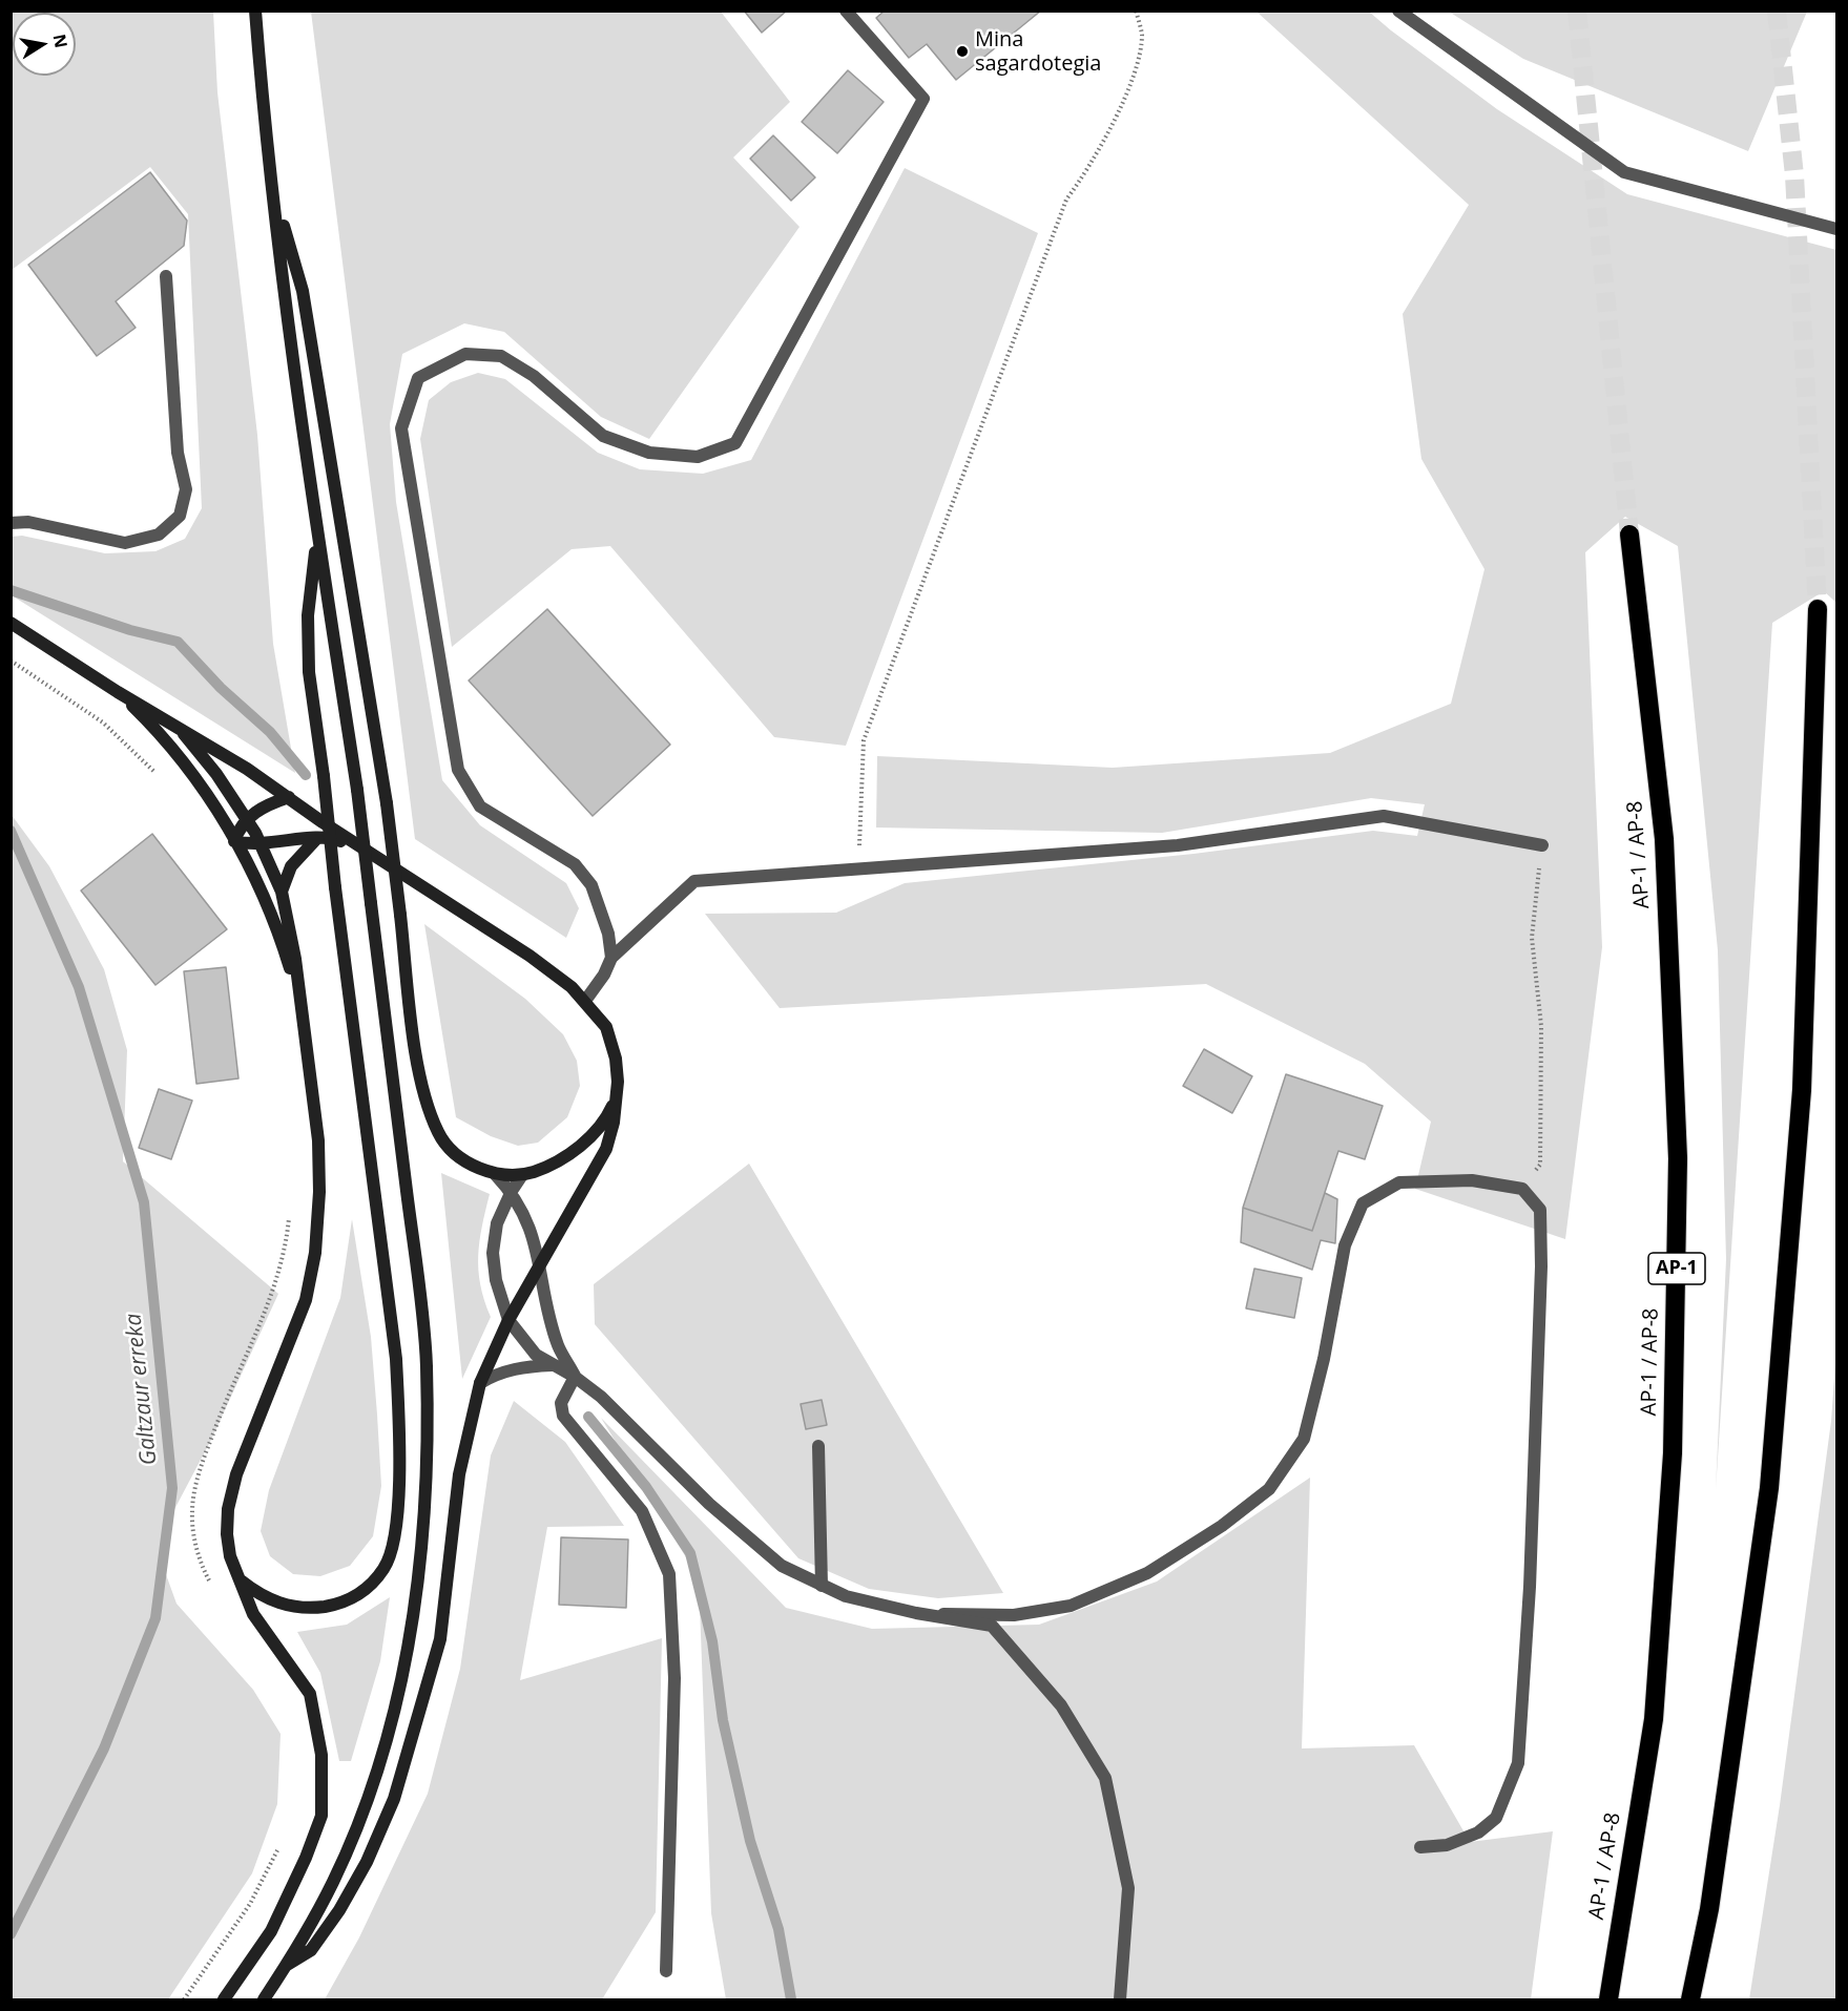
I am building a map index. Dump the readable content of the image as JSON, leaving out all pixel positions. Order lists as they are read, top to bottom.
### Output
{
  "streets": {
    "highway": ["AP-1 / AP-8", "AP-1"]
  },
  "water": ["Galtzaur erreka"],
  "places": ["Mina sagardotegia"],
  "north": "right"
}
